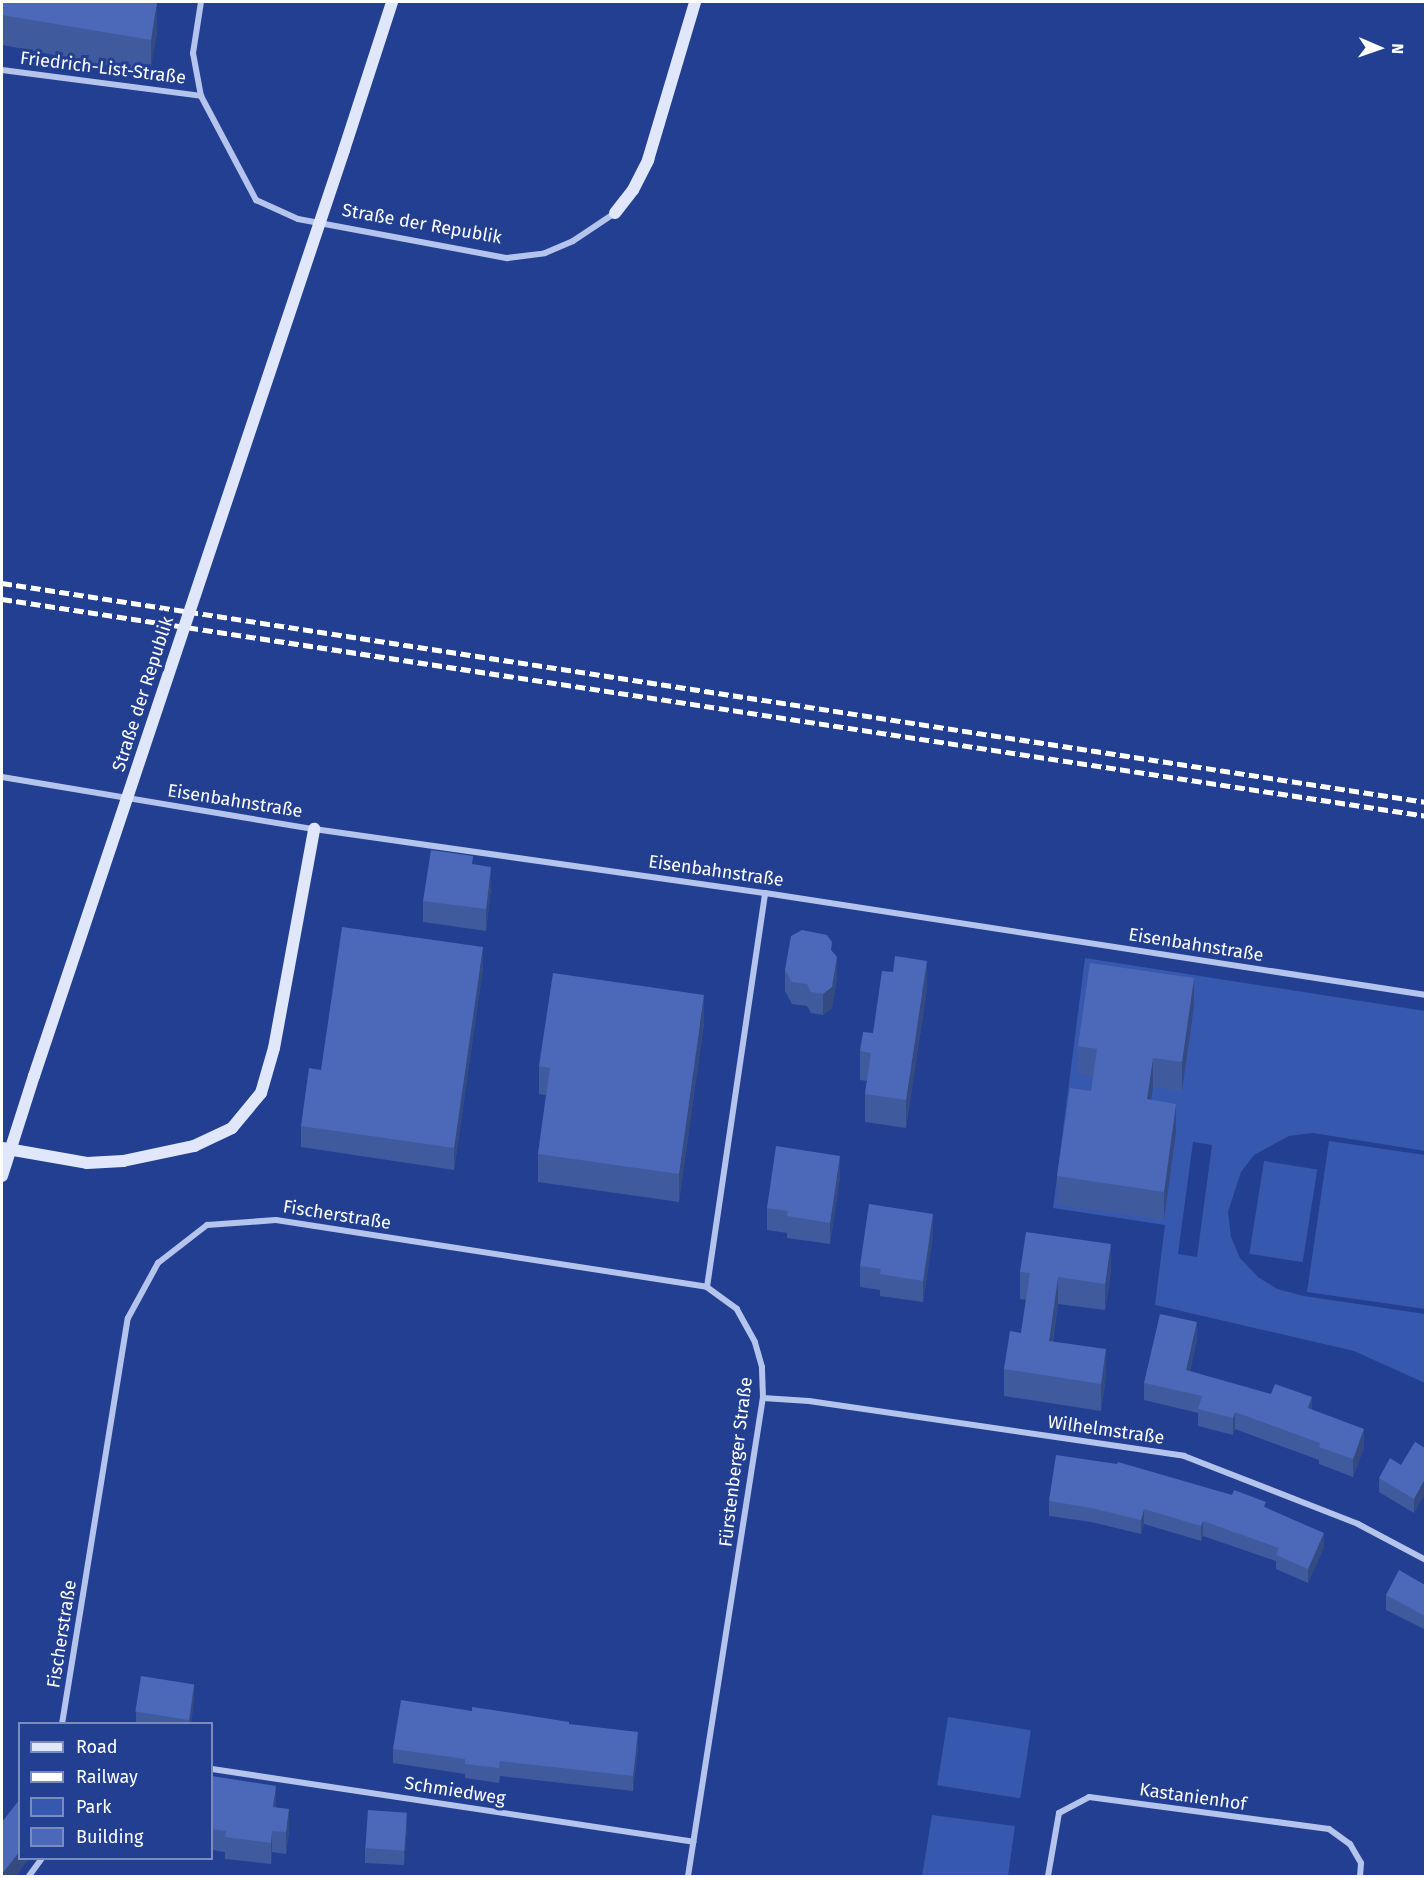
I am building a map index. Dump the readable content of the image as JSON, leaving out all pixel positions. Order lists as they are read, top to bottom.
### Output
{
  "streets": {
    "main road": ["Straße der Republik"],
    "street": [
      "Friedrich-List-Straße",
      "Eisenbahnstraße",
      "Fischerstraße",
      "Wilhelmstraße",
      "Fürstenberger Straße",
      "Schmiedweg",
      "Kastanienhof"
    ]
  },
  "crossings": [
    ["Friedrich-List-Straße", "Straße der Republik"],
    ["Fischerstraße", "Fürstenberger Straße"],
    ["Wilhelmstraße", "Fürstenberger Straße"],
    ["Fürstenberger Straße", "Schmiedweg"]
  ],
  "legend": [
    "Road",
    "Railway",
    "Park",
    "Building"
  ],
  "north": "right"
}
